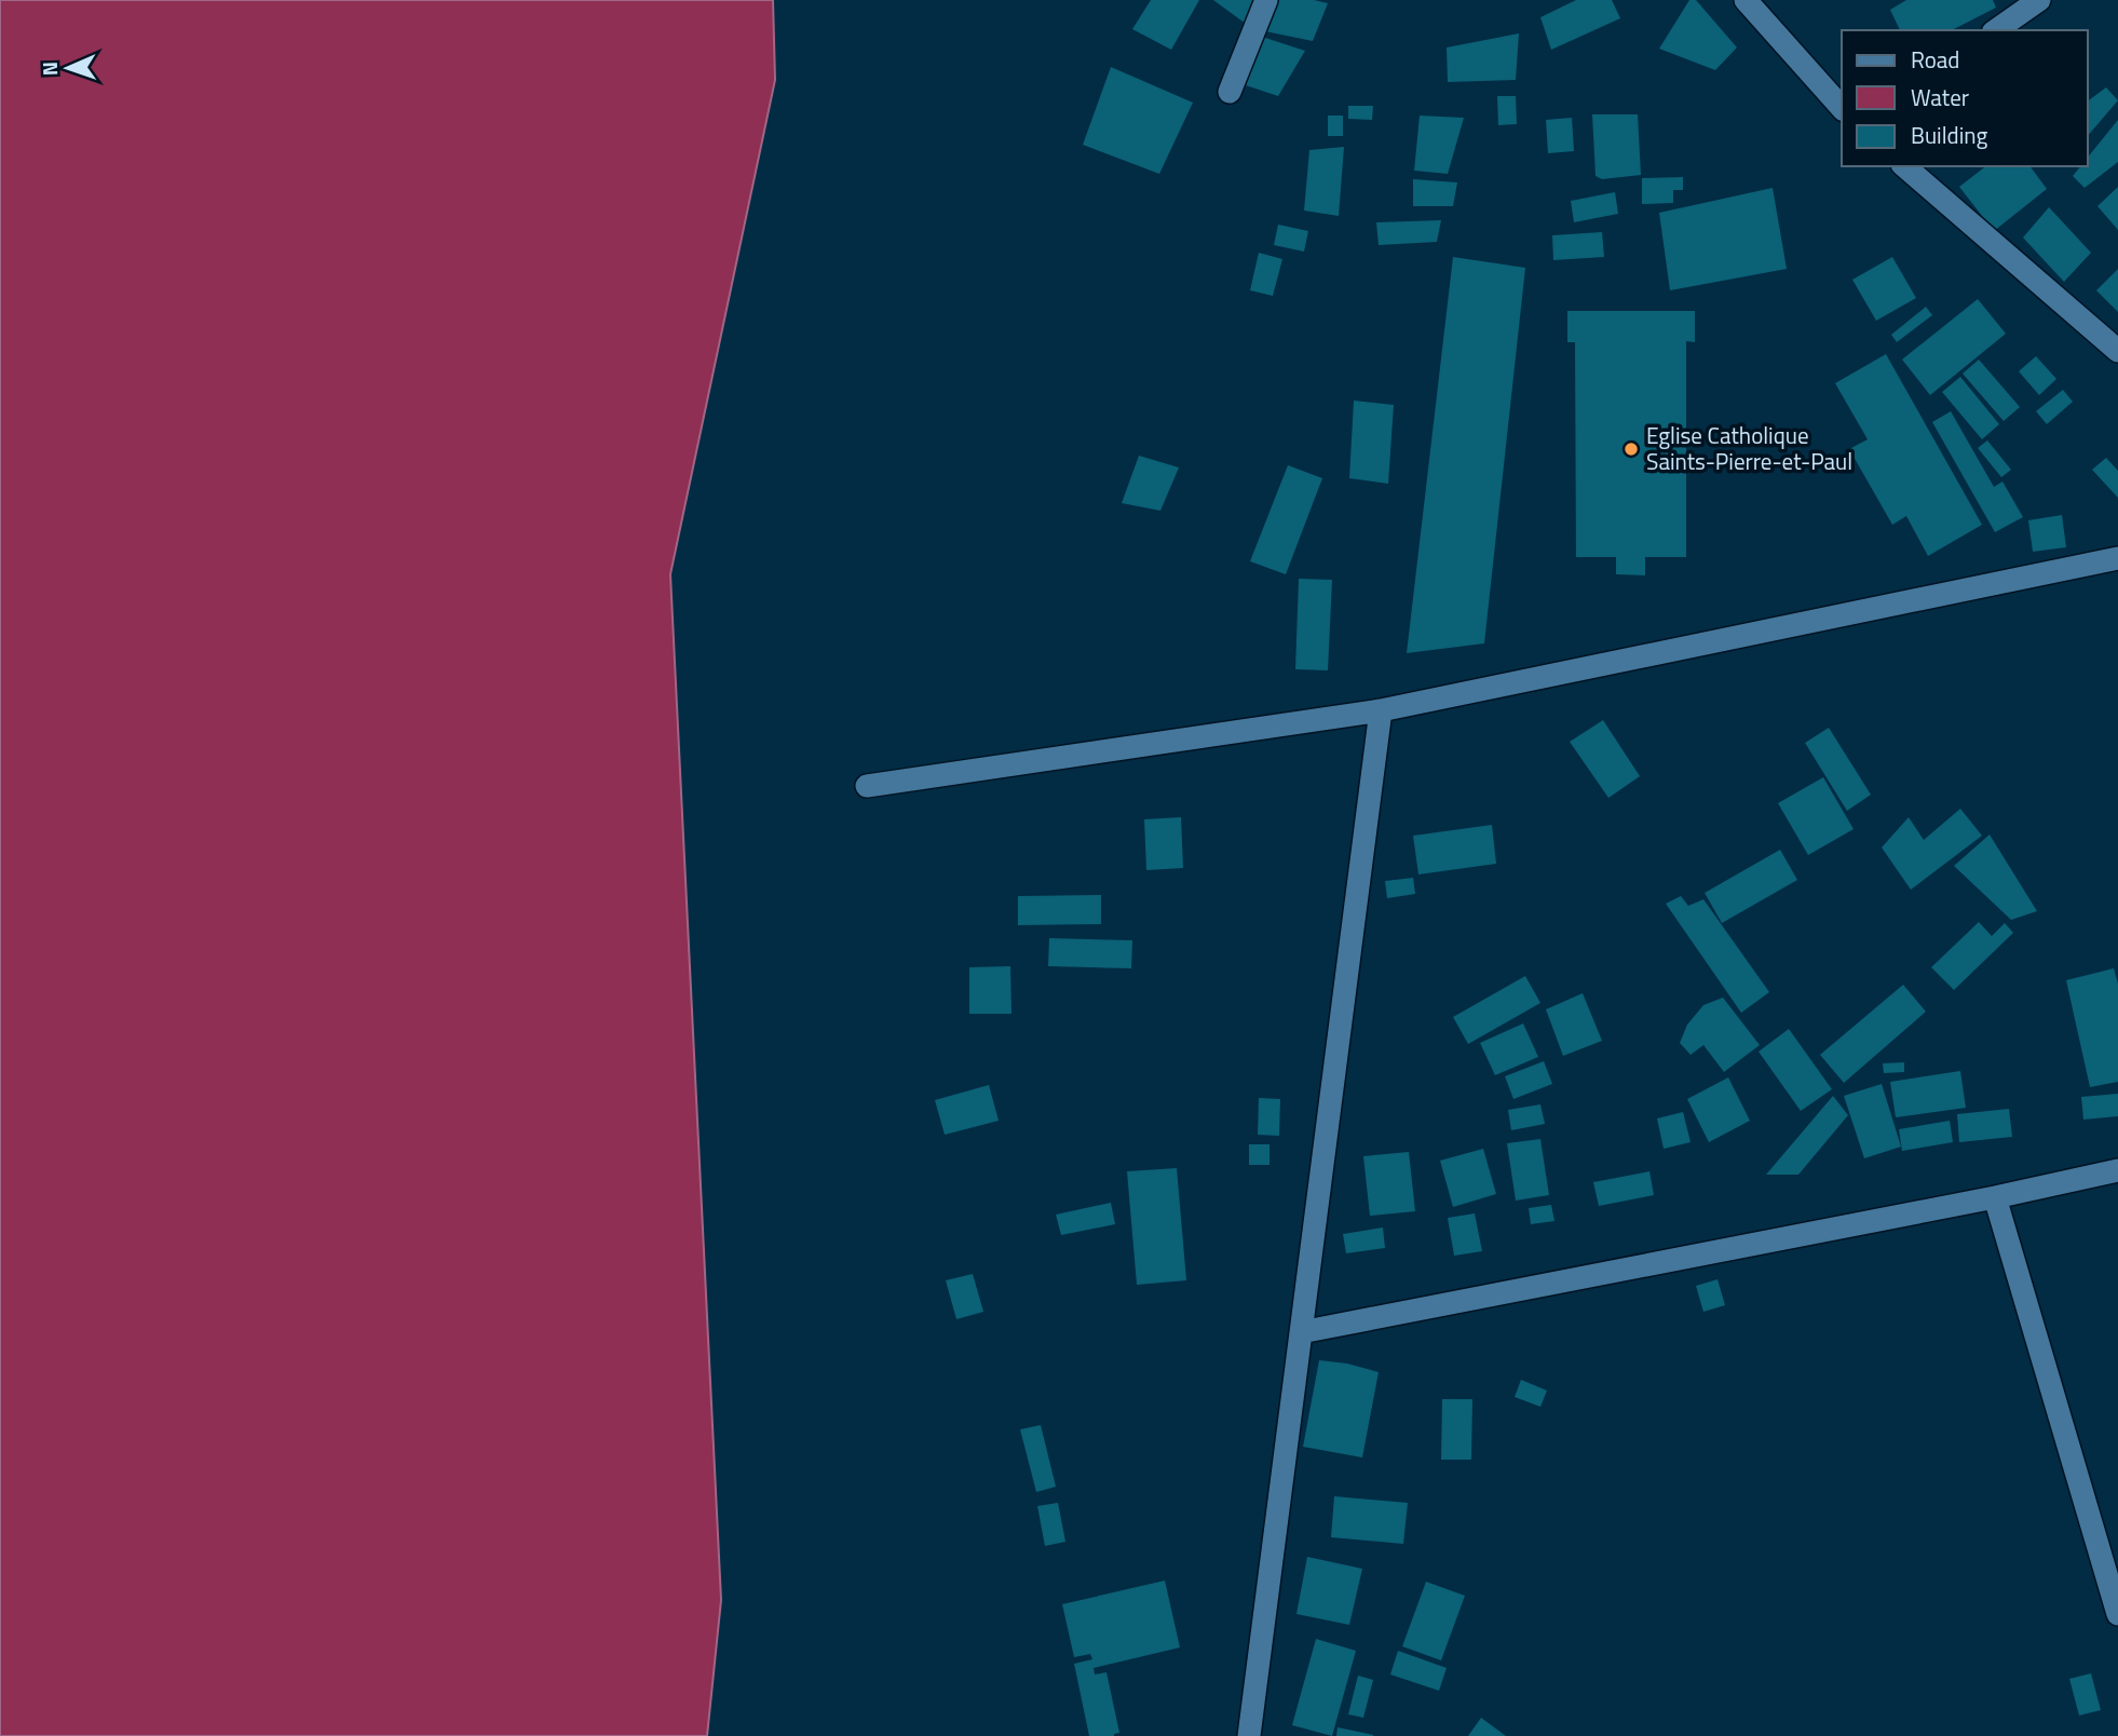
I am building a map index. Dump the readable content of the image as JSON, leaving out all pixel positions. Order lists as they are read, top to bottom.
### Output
{
  "places": ["Eglise Catholique Saints-Pierre-et-Paul"],
  "legend": ["Road", "Water", "Building"],
  "north": "left"
}
